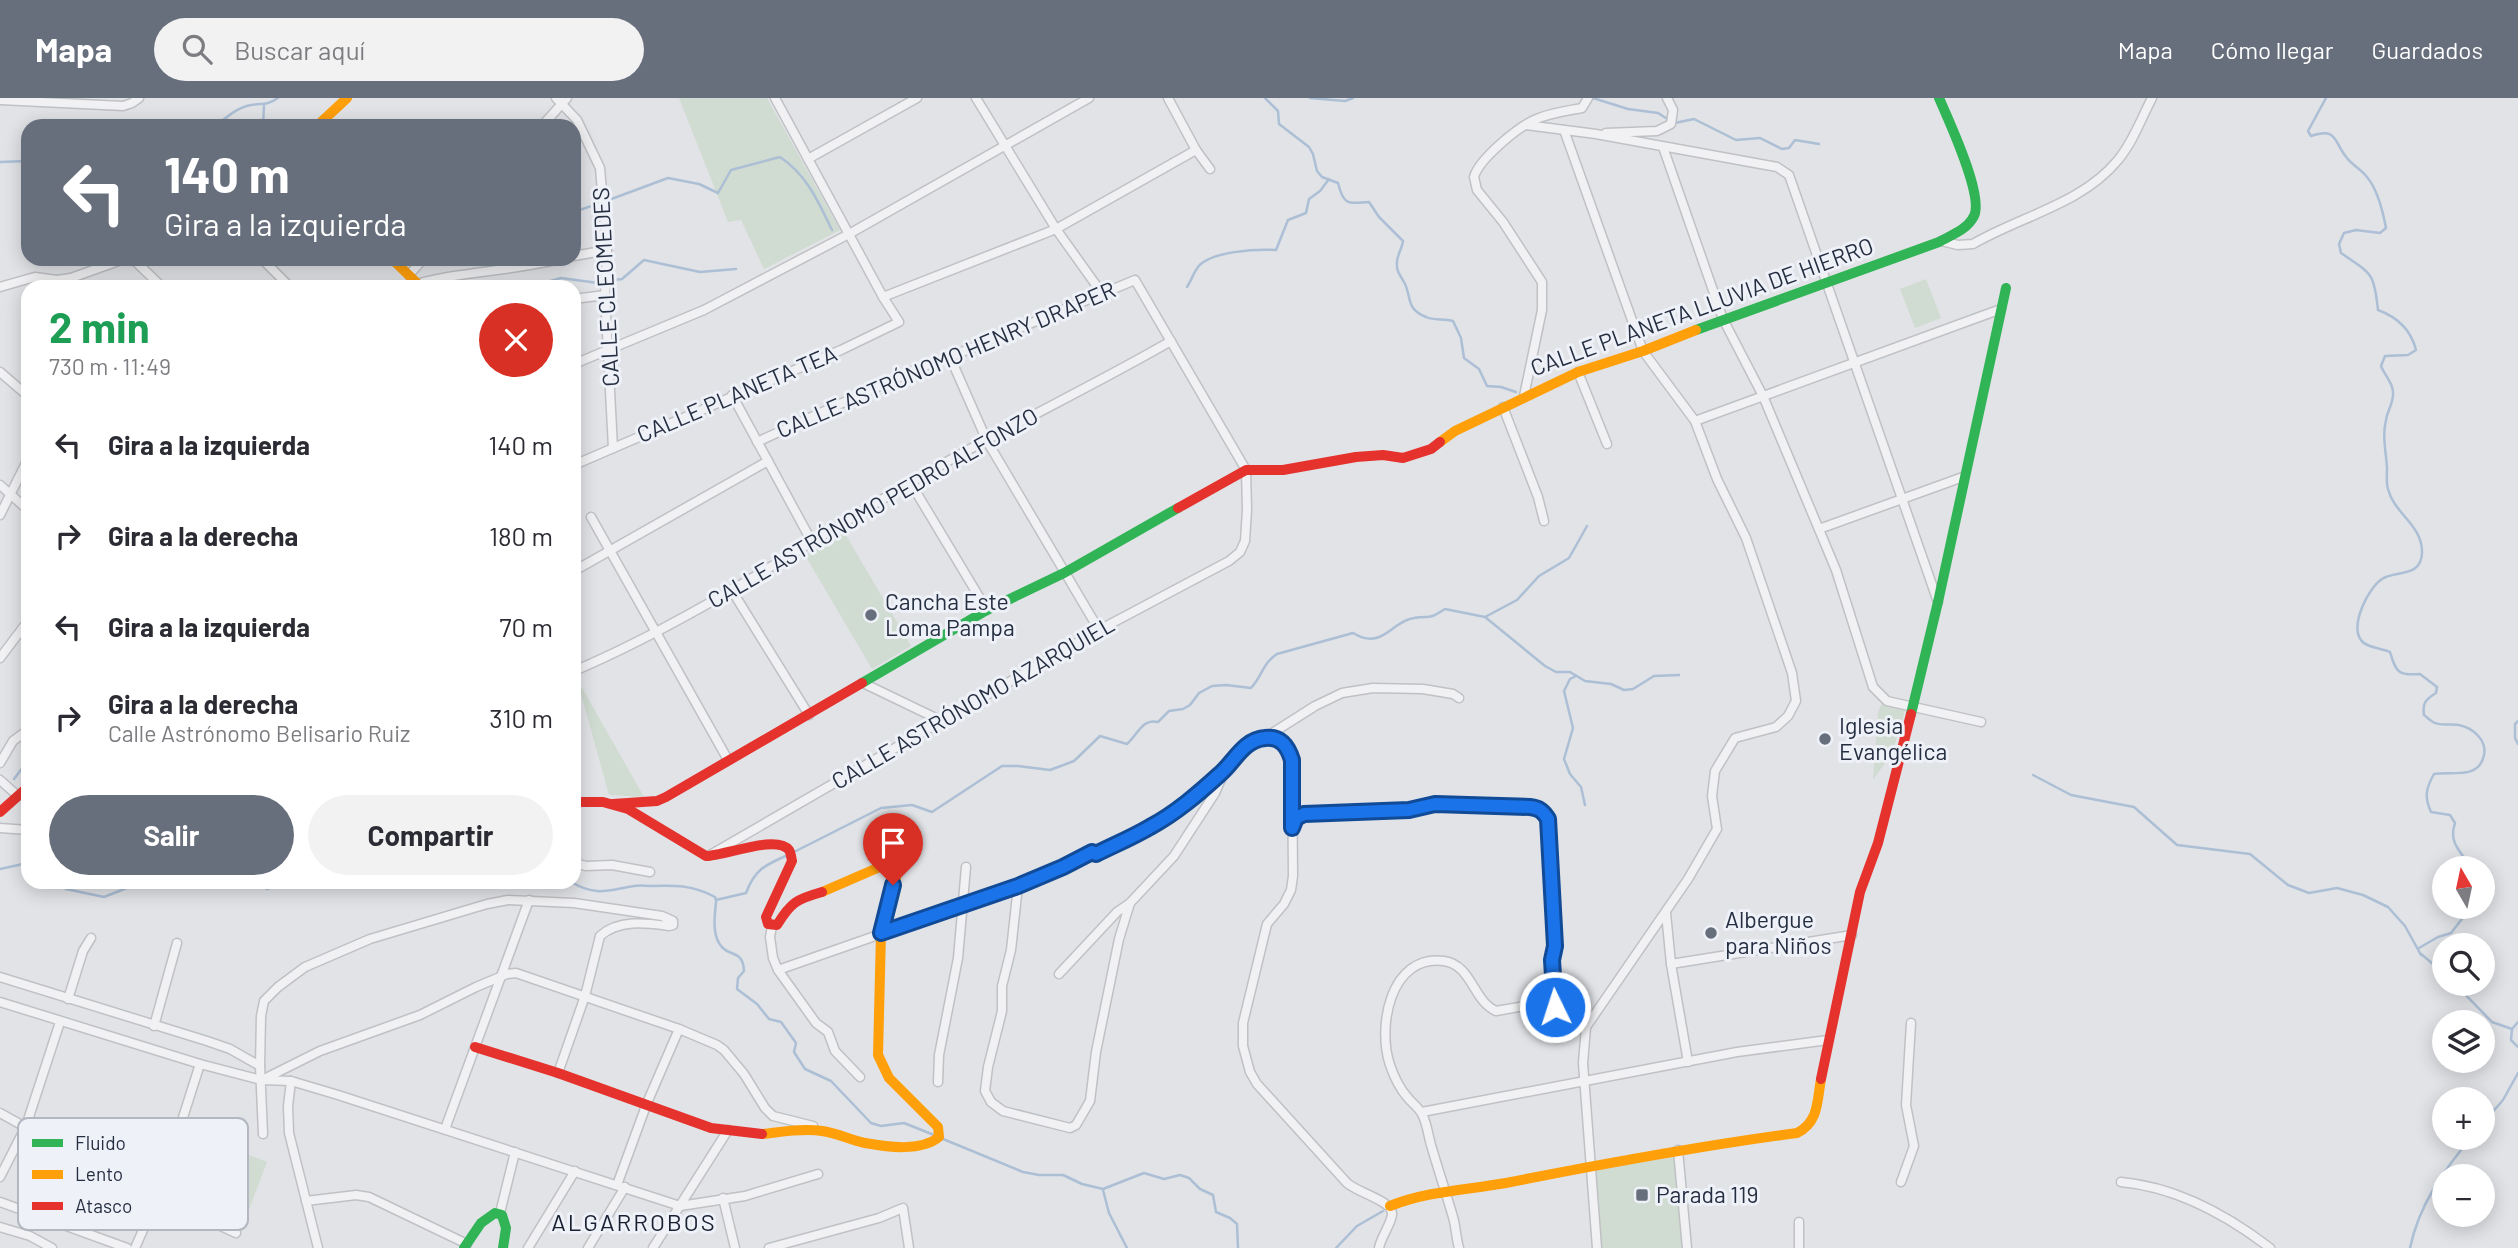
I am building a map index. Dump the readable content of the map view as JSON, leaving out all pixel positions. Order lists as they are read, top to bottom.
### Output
{
  "streets": {
    "street": [
      "CALLE CLEOMEDES",
      "CALLE PLANETA LLUVIA DE HIERRO",
      "CALLE ASTRÓNOMO HENRY DRAPER",
      "CALLE PLANETA TEA",
      "CALLE ASTRÓNOMO PEDRO ALFONZO",
      "CALLE ASTRÓNOMO AZARQUIEL"
    ]
  },
  "crossings": [
    ["CALLE CLEOMEDES", "CALLE PLANETA TEA"],
    ["CALLE PLANETA LLUVIA DE HIERRO", "CALLE ASTRÓNOMO AZARQUIEL"],
    ["CALLE ASTRÓNOMO HENRY DRAPER", "CALLE ASTRÓNOMO PEDRO ALFONZO"]
  ],
  "districts": ["ALGARROBOS"],
  "places": {
    "other": ["Cancha Este Loma Pampa", "Iglesia Evangélica", "Albergue para Niños"],
    "transit": ["Parada 119"]
  },
  "legend": ["Fluido", "Lento", "Atasco"],
  "north": "top",
  "page": {
    "header": "Mapa",
    "search": "Buscar aquí",
    "nav": ["Mapa", "Cómo llegar", "Guardados"],
    "turn": ["140 m", "Gira a la izquierda"],
    "heading": ["2 min", "730 m · 11:49"],
    "list": [
      {
        "name": "Gira a la izquierda",
        "value": "140 m"
      },
      {
        "name": "Gira a la derecha",
        "value": "180 m"
      },
      {
        "name": "Gira a la izquierda",
        "value": "70 m"
      },
      {
        "name": "Gira a la derecha",
        "note": "Calle Astrónomo Belisario Ruiz",
        "value": "310 m"
      }
    ],
    "buttons": ["Salir", "Compartir"],
    "map_buttons": ["+", "−"]
  }
}
